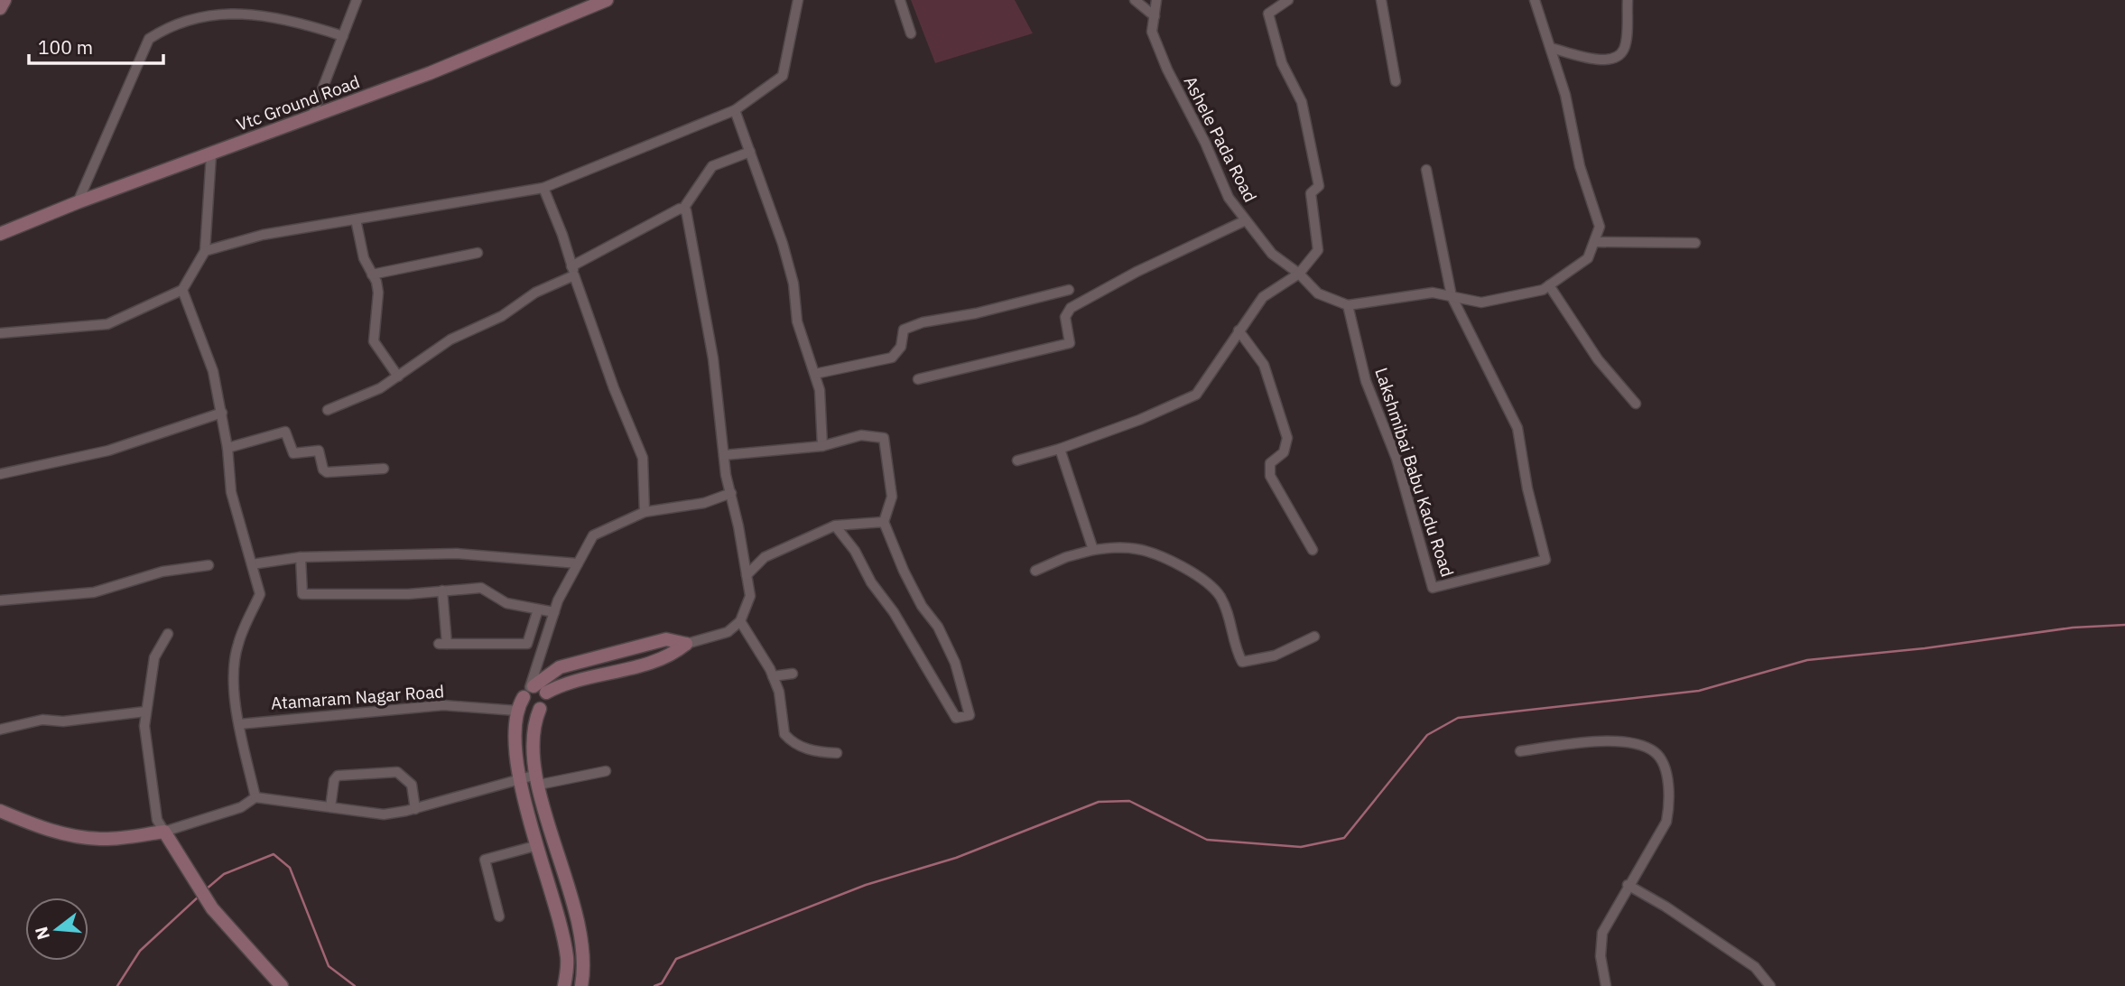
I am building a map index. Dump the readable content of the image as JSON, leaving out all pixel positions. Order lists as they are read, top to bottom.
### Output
{
  "streets": {
    "street": [
      "Vtc Ground Road",
      "Ashele Pada Road",
      "Lakshmibai Babu Kadu Road",
      "Atamaram Nagar Road"
    ]
  },
  "crossings": [
    ["Ashele Pada Road", "Lakshmibai Babu Kadu Road"]
  ],
  "scale_bar": "100 m",
  "north": "left"
}
